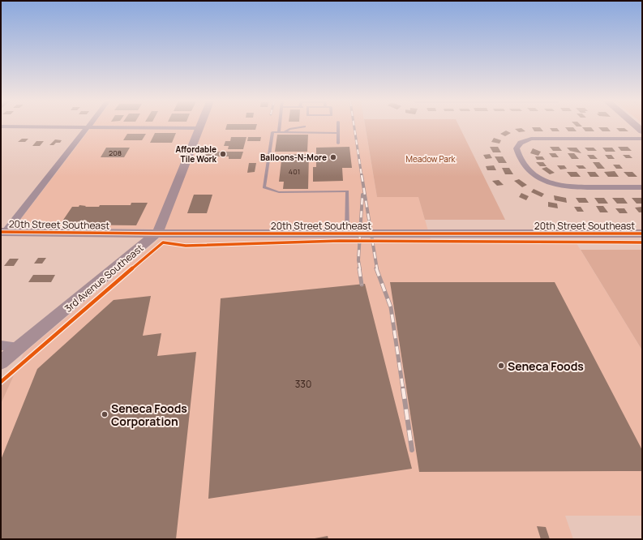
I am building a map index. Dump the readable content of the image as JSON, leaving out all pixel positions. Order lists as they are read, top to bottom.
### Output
{
  "streets": {
    "street": ["20th Street Southeast", "3rd Avenue Southeast"]
  },
  "crossings": [
    ["20th Street Southeast", "3rd Avenue Southeast"]
  ],
  "parks": ["Meadow Park"],
  "places": [
    "Affordable Tile Work",
    "Balloons-N-More",
    "Seneca Foods",
    "Seneca Foods Corporation"
  ],
  "house_numbers": ["208", "401", "330"]
}
